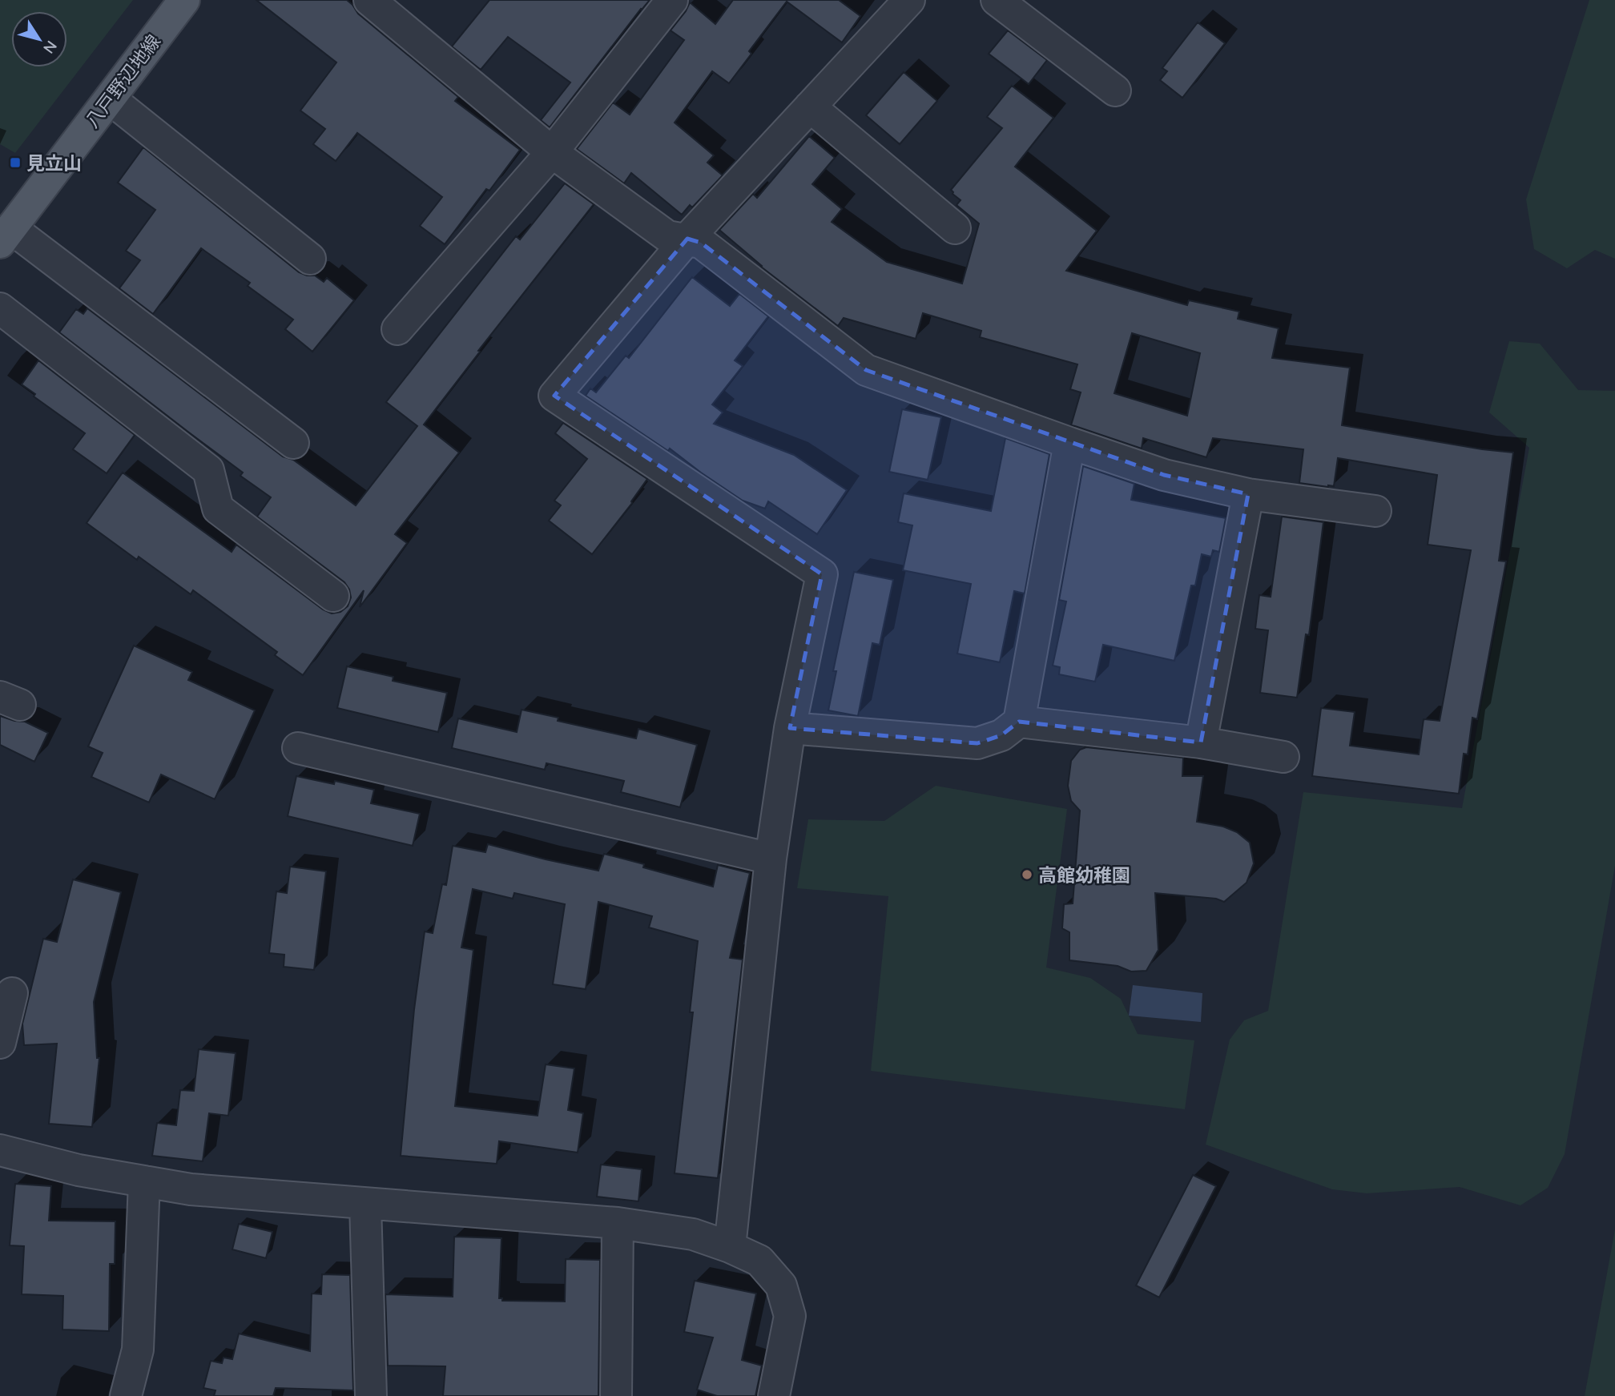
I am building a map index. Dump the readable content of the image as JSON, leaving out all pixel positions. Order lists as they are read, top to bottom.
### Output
{
  "streets": {
    "main road": ["八戸野辺地線"]
  },
  "places": {
    "transit": ["見立山"],
    "other": ["高館幼稚園"]
  },
  "north": "bottom right"
}
